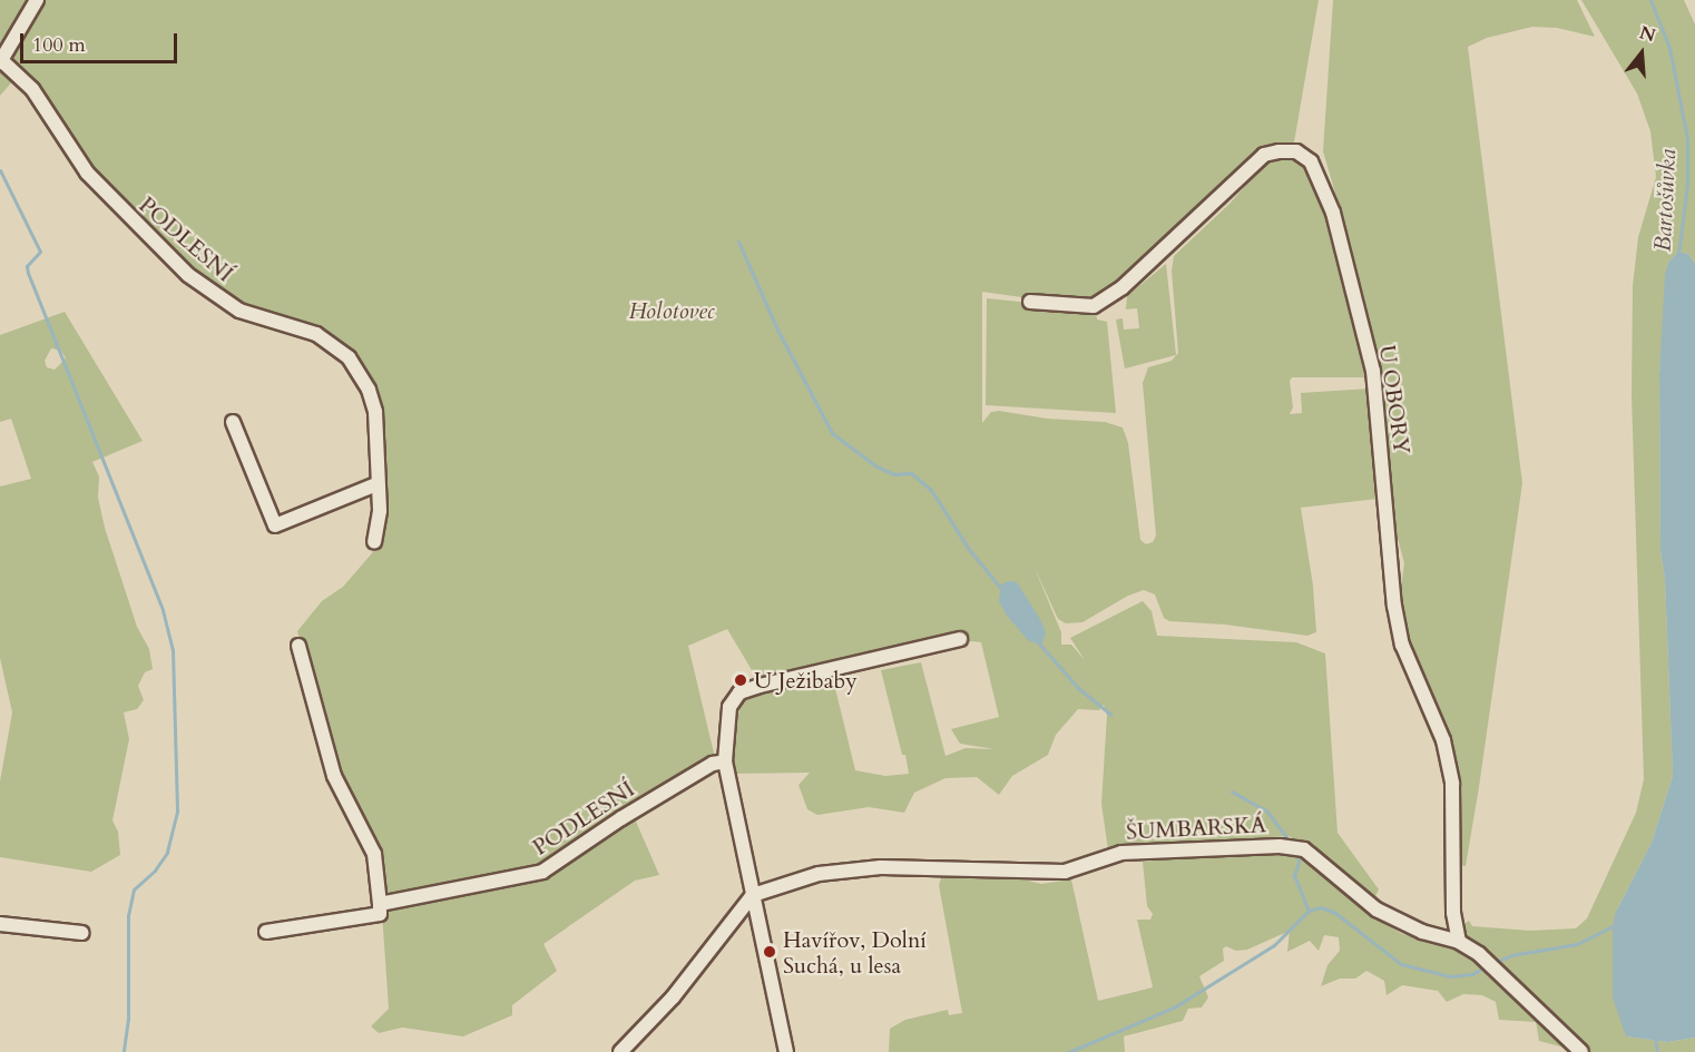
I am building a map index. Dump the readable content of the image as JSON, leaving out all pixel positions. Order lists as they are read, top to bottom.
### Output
{
  "streets": {
    "street": ["PODLESNÍ", "U OBORY", "ŠUMBARSKÁ"]
  },
  "crossings": [
    ["U OBORY", "ŠUMBARSKÁ"]
  ],
  "water": ["Bartošůvka"],
  "parks": ["Holotovec"],
  "places": ["U Ježibaby", "Havířov, Dolní Suchá, u lesa"],
  "scale_bar": "100 m",
  "north": "top"
}
